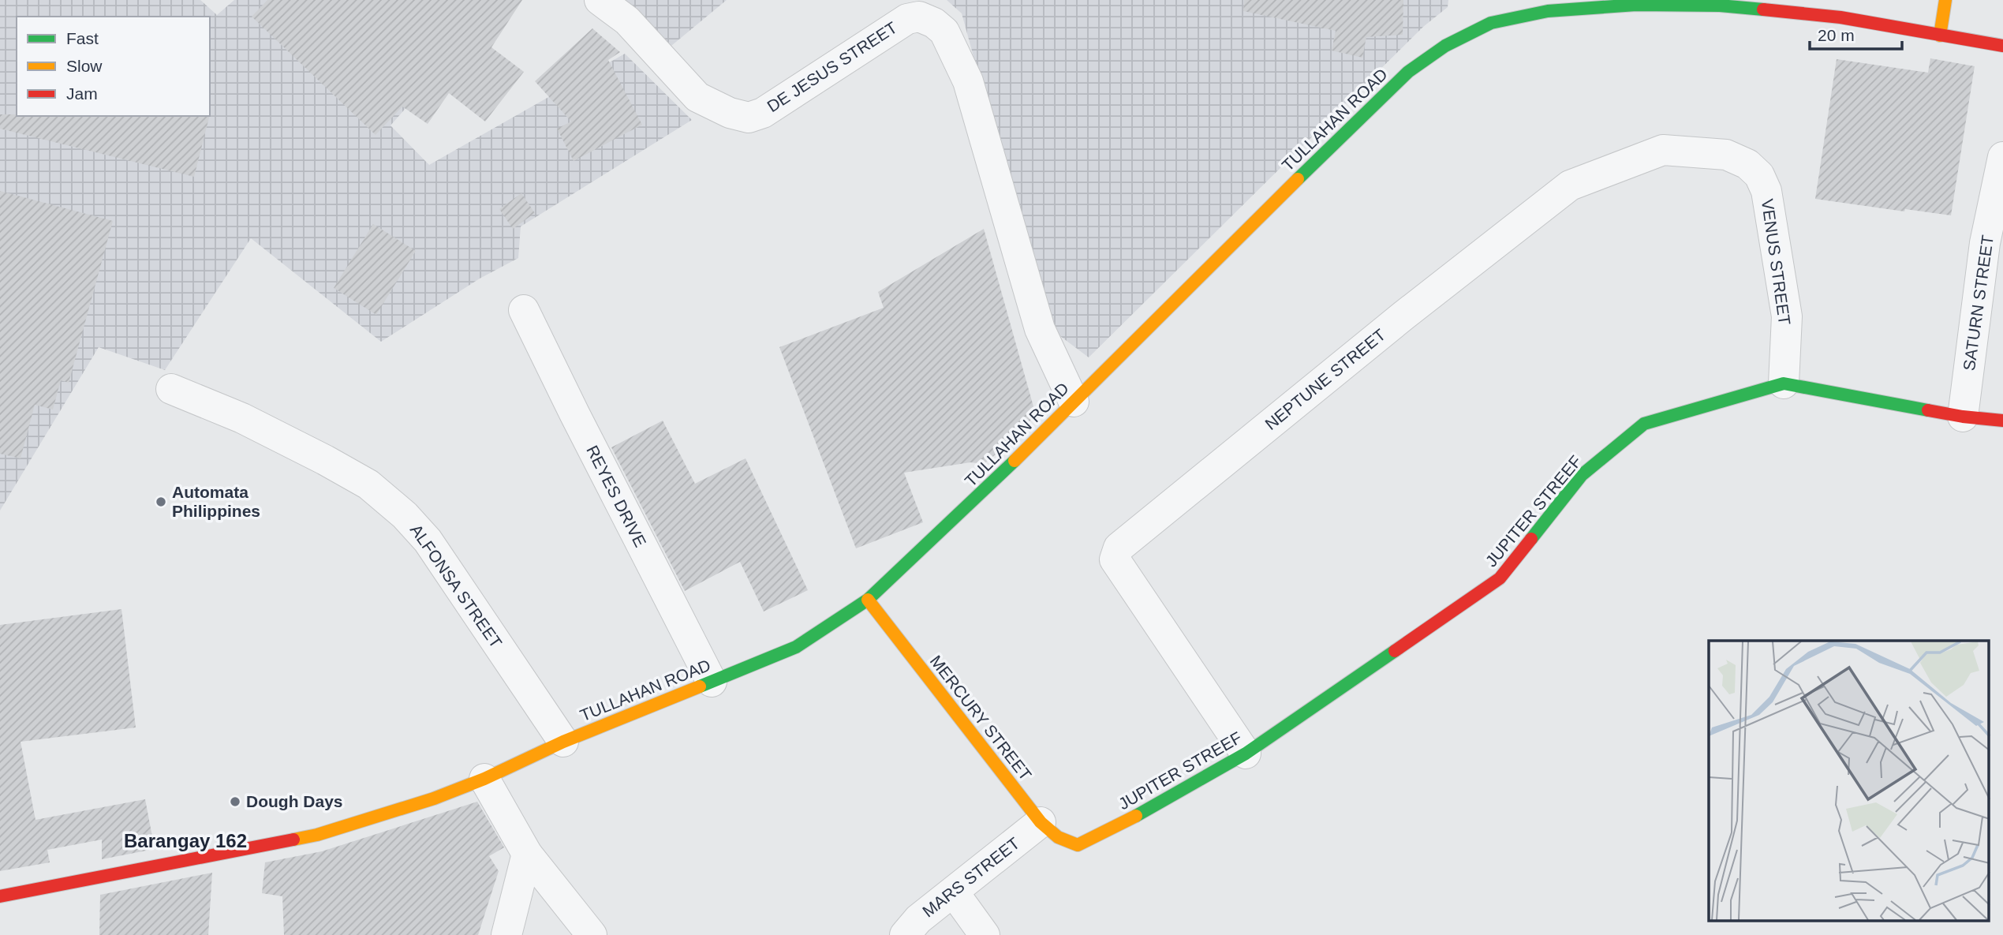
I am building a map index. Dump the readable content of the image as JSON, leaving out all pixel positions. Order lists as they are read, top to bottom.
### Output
{
  "streets": {
    "main road": ["TULLAHAN ROAD", "JUPITER STREEF", "MERCURY STREET"],
    "street": [
      "DE JESUS STREET",
      "VENUS STREET",
      "SATURN STREET",
      "NEPTUNE STREET",
      "REYES DRIVE",
      "ALFONSA STREET",
      "MARS STREET"
    ]
  },
  "crossings": [
    ["DE JESUS STREET", "TULLAHAN ROAD"],
    ["TULLAHAN ROAD", "REYES DRIVE"],
    ["TULLAHAN ROAD", "ALFONSA STREET"],
    ["TULLAHAN ROAD", "MERCURY STREET"],
    ["VENUS STREET", "NEPTUNE STREET"],
    ["VENUS STREET", "JUPITER STREEF"],
    ["SATURN STREET", "JUPITER STREEF"],
    ["NEPTUNE STREET", "JUPITER STREEF"],
    ["JUPITER STREEF", "MERCURY STREET"],
    ["MERCURY STREET", "MARS STREET"]
  ],
  "districts": ["Barangay 162"],
  "places": ["Automata Philippines", "Dough Days"],
  "legend": ["Fast", "Slow", "Jam"],
  "scale_bar": "20 m"
}
